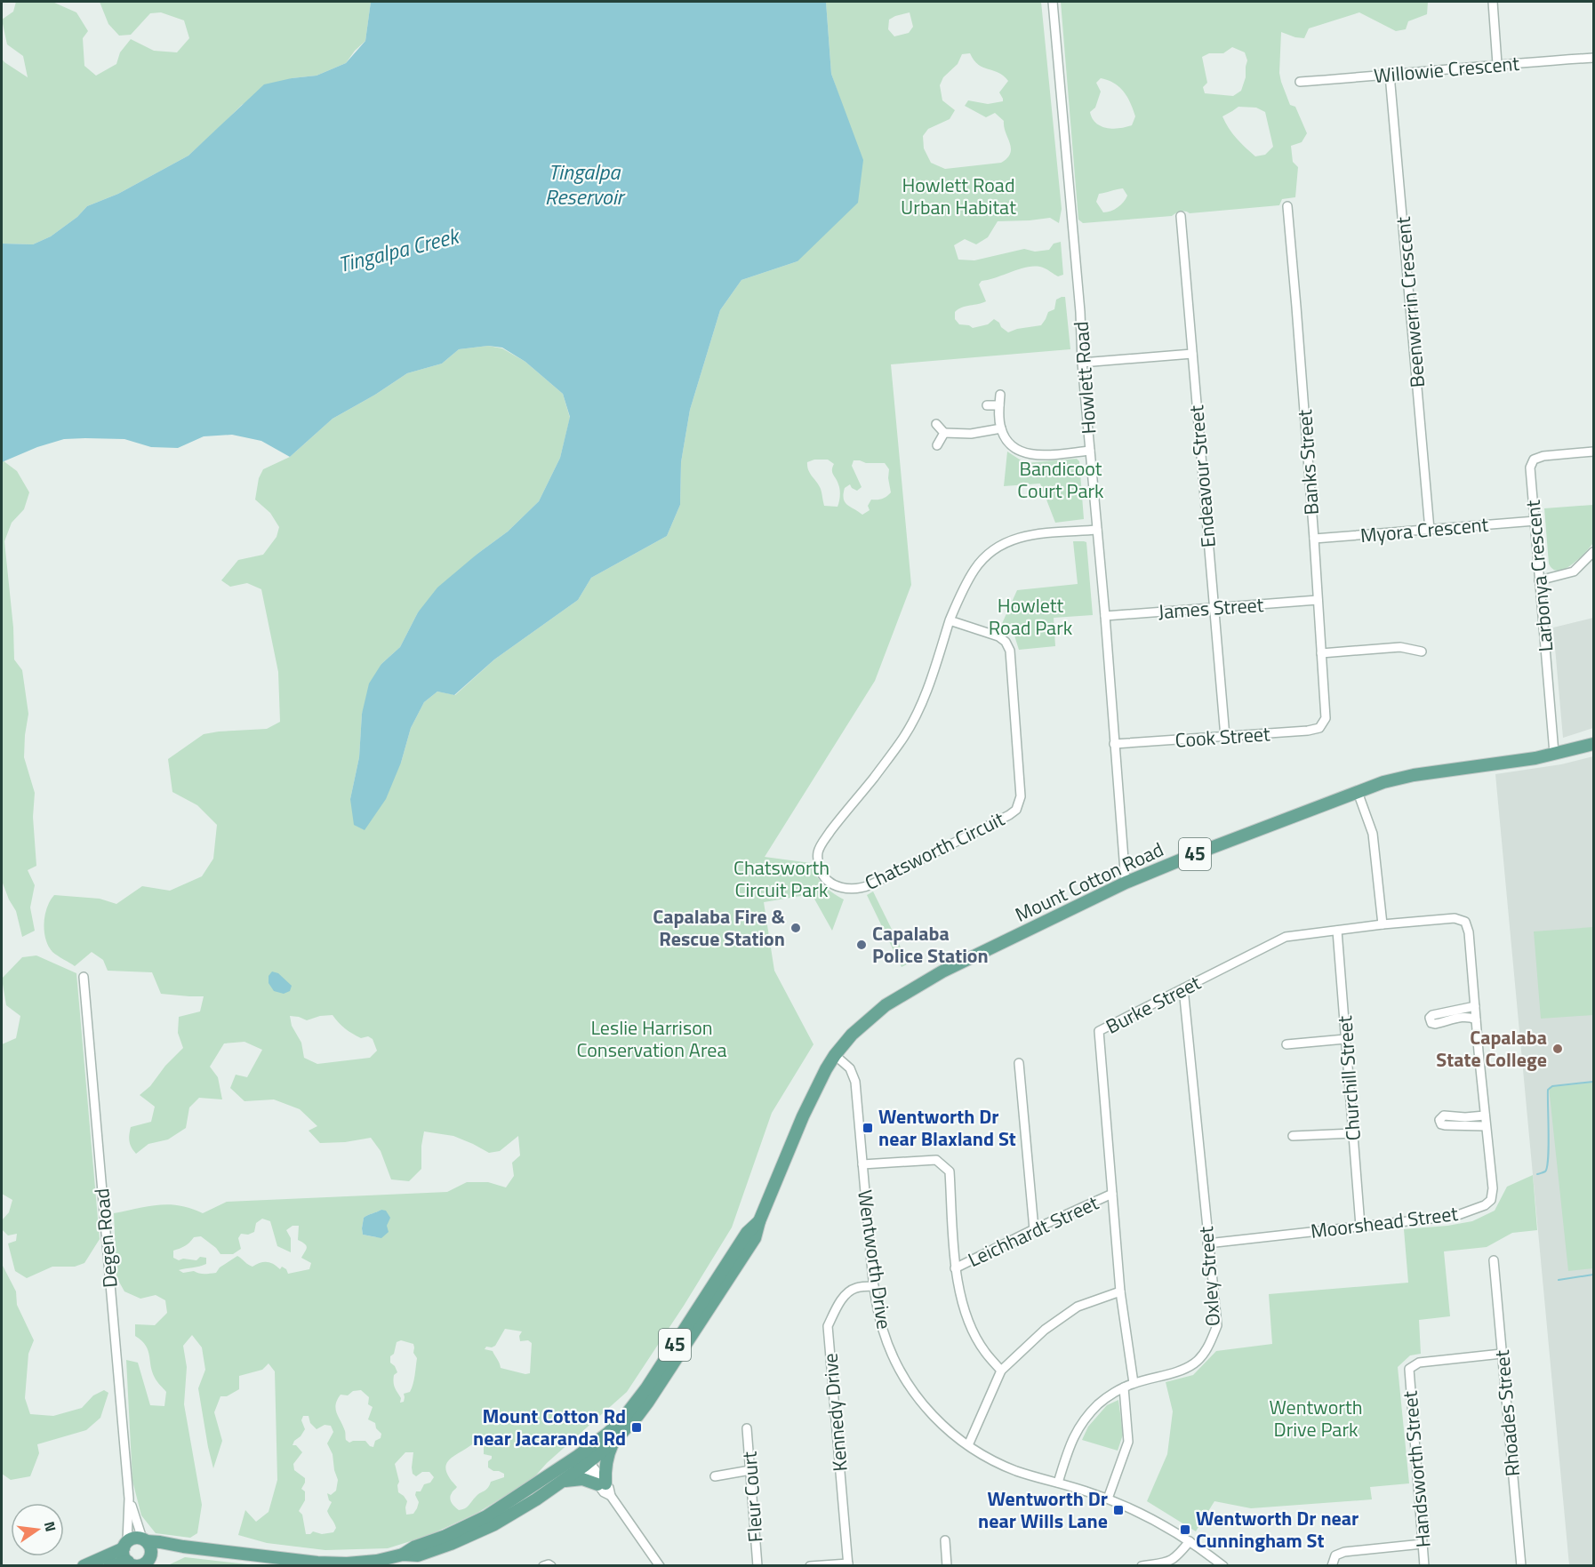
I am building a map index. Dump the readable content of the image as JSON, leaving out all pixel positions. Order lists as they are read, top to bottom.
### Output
{
  "streets": {
    "main road": ["45", "Mount Cotton Road"],
    "street": [
      "Willowie Crescent",
      "Beenwerrin Crescent",
      "Howlett Road",
      "Banks Street",
      "Endeavour Street",
      "Myora Crescent",
      "Larbonya Crescent",
      "James Street",
      "Cook Street",
      "Chatsworth Circuit",
      "Burke Street",
      "Churchill Street",
      "Moorshead Street",
      "Leichhardt Street",
      "Degen Road",
      "Wentworth Drive",
      "Oxley Street",
      "Kennedy Drive",
      "Rhoades Street",
      "Handsworth Street",
      "Fleur Court"
    ]
  },
  "crossings": [
    ["Willowie Crescent", "Beenwerrin Crescent"],
    ["Beenwerrin Crescent", "Myora Crescent"],
    ["Howlett Road", "James Street"],
    ["Howlett Road", "Cook Street"],
    ["Howlett Road", "Chatsworth Circuit"],
    ["Howlett Road", "Mount Cotton Road"],
    ["Banks Street", "Myora Crescent"],
    ["Banks Street", "James Street"],
    ["Banks Street", "Cook Street"],
    ["Endeavour Street", "James Street"],
    ["Endeavour Street", "Cook Street"],
    ["Myora Crescent", "Larbonya Crescent"],
    ["Larbonya Crescent", "Mount Cotton Road"],
    ["45", "Mount Cotton Road"],
    ["45", "Degen Road"],
    ["Mount Cotton Road", "Degen Road"],
    ["Mount Cotton Road", "Wentworth Drive"],
    ["Burke Street", "Churchill Street"],
    ["Burke Street", "Moorshead Street"],
    ["Burke Street", "Leichhardt Street"],
    ["Burke Street", "Oxley Street"],
    ["Churchill Street", "Moorshead Street"],
    ["Moorshead Street", "Oxley Street"],
    ["Wentworth Drive", "Oxley Street"],
    ["Wentworth Drive", "Kennedy Drive"],
    ["Rhoades Street", "Handsworth Street"]
  ],
  "water": ["Tingalpa Reservoir", "Tingalpa Creek"],
  "parks": [
    "Howlett Road Urban Habitat",
    "Bandicoot Court Park",
    "Howlett Road Park",
    "Chatsworth Circuit Park",
    "Leslie Harrison Conservation Area",
    "Wentworth Drive Park"
  ],
  "places": {
    "other": ["Capalaba Fire & Rescue Station", "Capalaba Police Station", "Capalaba State College"],
    "transit": [
      "Wentworth Dr near Blaxland St",
      "Mount Cotton Rd near Jacaranda Rd",
      "Wentworth Dr near Wills Lane",
      "Wentworth Dr near Cunningham St"
    ]
  },
  "north": "right"
}
